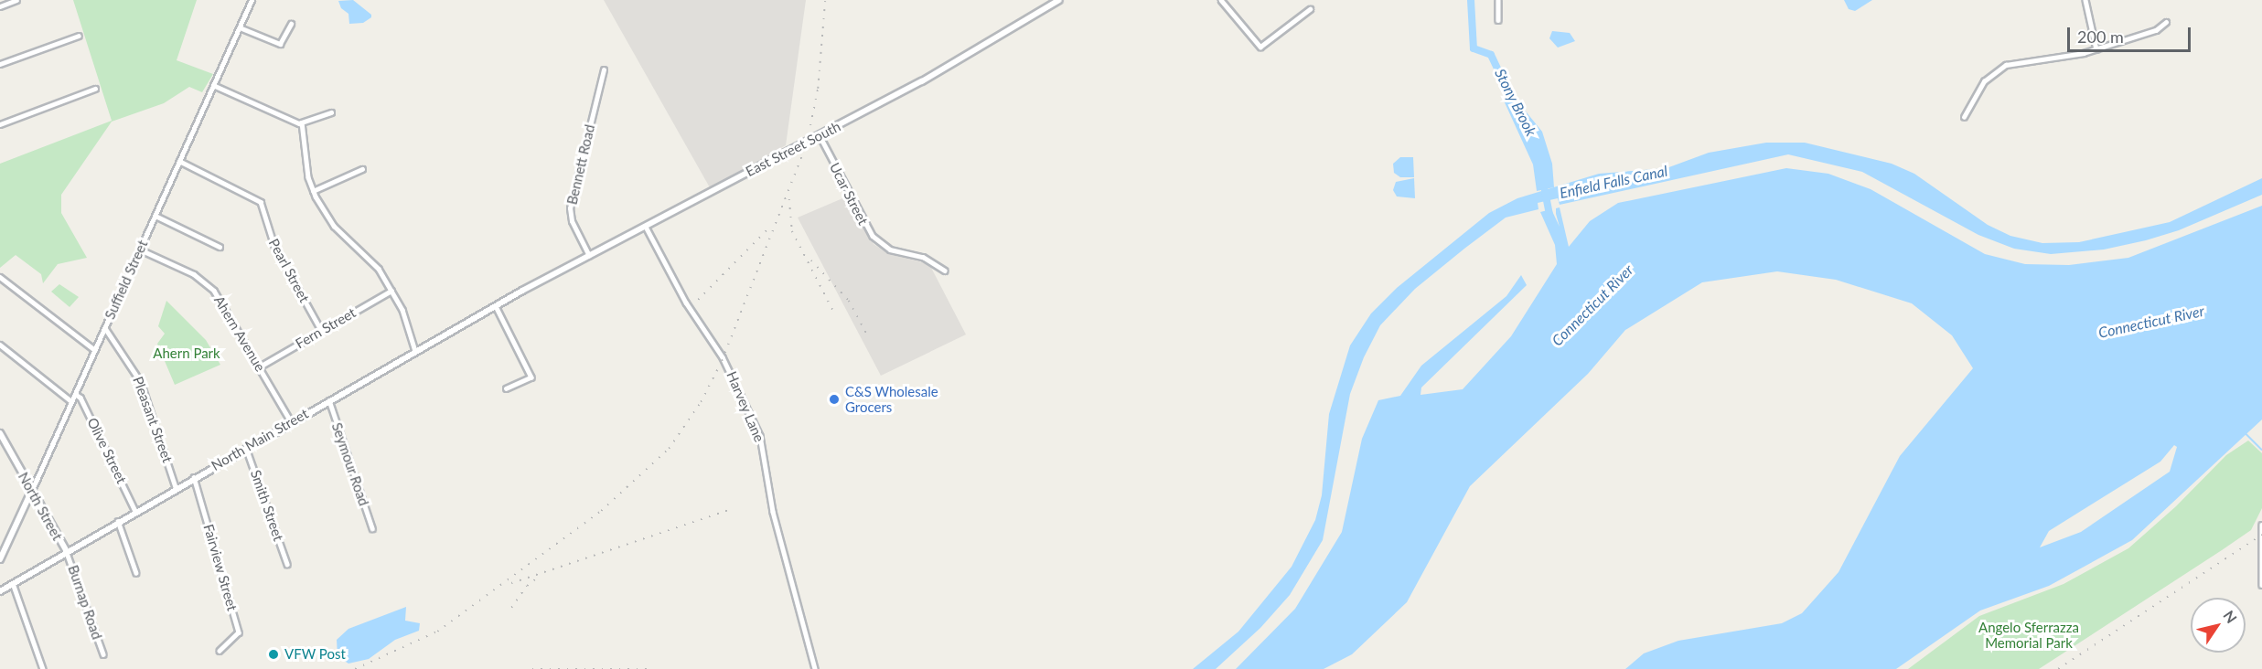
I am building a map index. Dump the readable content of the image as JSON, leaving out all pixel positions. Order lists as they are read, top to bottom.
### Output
{
  "streets": {
    "main road": [
      "East Street South",
      "Suffield Street",
      "North Main Street",
      "North Street"
    ],
    "street": [
      "Bennett Road",
      "Ucar Street",
      "Pearl Street",
      "Fern Street",
      "Ahern Avenue",
      "Harvey Lane",
      "Pleasant Street",
      "Olive Street",
      "Seymour Road",
      "Smith Street",
      "Fairview Street",
      "Burnap Road"
    ]
  },
  "crossings": [
    ["East Street South", "Bennett Road"],
    ["East Street South", "Ucar Street"],
    ["East Street South", "Harvey Lane"],
    ["East Street South", "North Main Street"],
    ["Pearl Street", "Suffield Street"],
    ["Pearl Street", "Fern Street"],
    ["Suffield Street", "Ahern Avenue"],
    ["Suffield Street", "Pleasant Street"],
    ["Suffield Street", "Olive Street"],
    ["Suffield Street", "North Street"],
    ["Fern Street", "Ahern Avenue"],
    ["Ahern Avenue", "North Main Street"],
    ["Pleasant Street", "North Main Street"],
    ["North Main Street", "Olive Street"],
    ["North Main Street", "Seymour Road"],
    ["North Main Street", "Smith Street"],
    ["North Main Street", "North Street"],
    ["North Main Street", "Fairview Street"],
    ["North Main Street", "Burnap Road"],
    ["North Street", "Burnap Road"]
  ],
  "water": ["Stony Brook", "Enfield Falls Canal", "Connecticut River"],
  "parks": ["Ahern Park", "Angelo Sferrazza Memorial Park"],
  "places": ["C&S Wholesale Grocers", "VFW Post"],
  "scale_bar": "200 m",
  "north": "top right"
}
